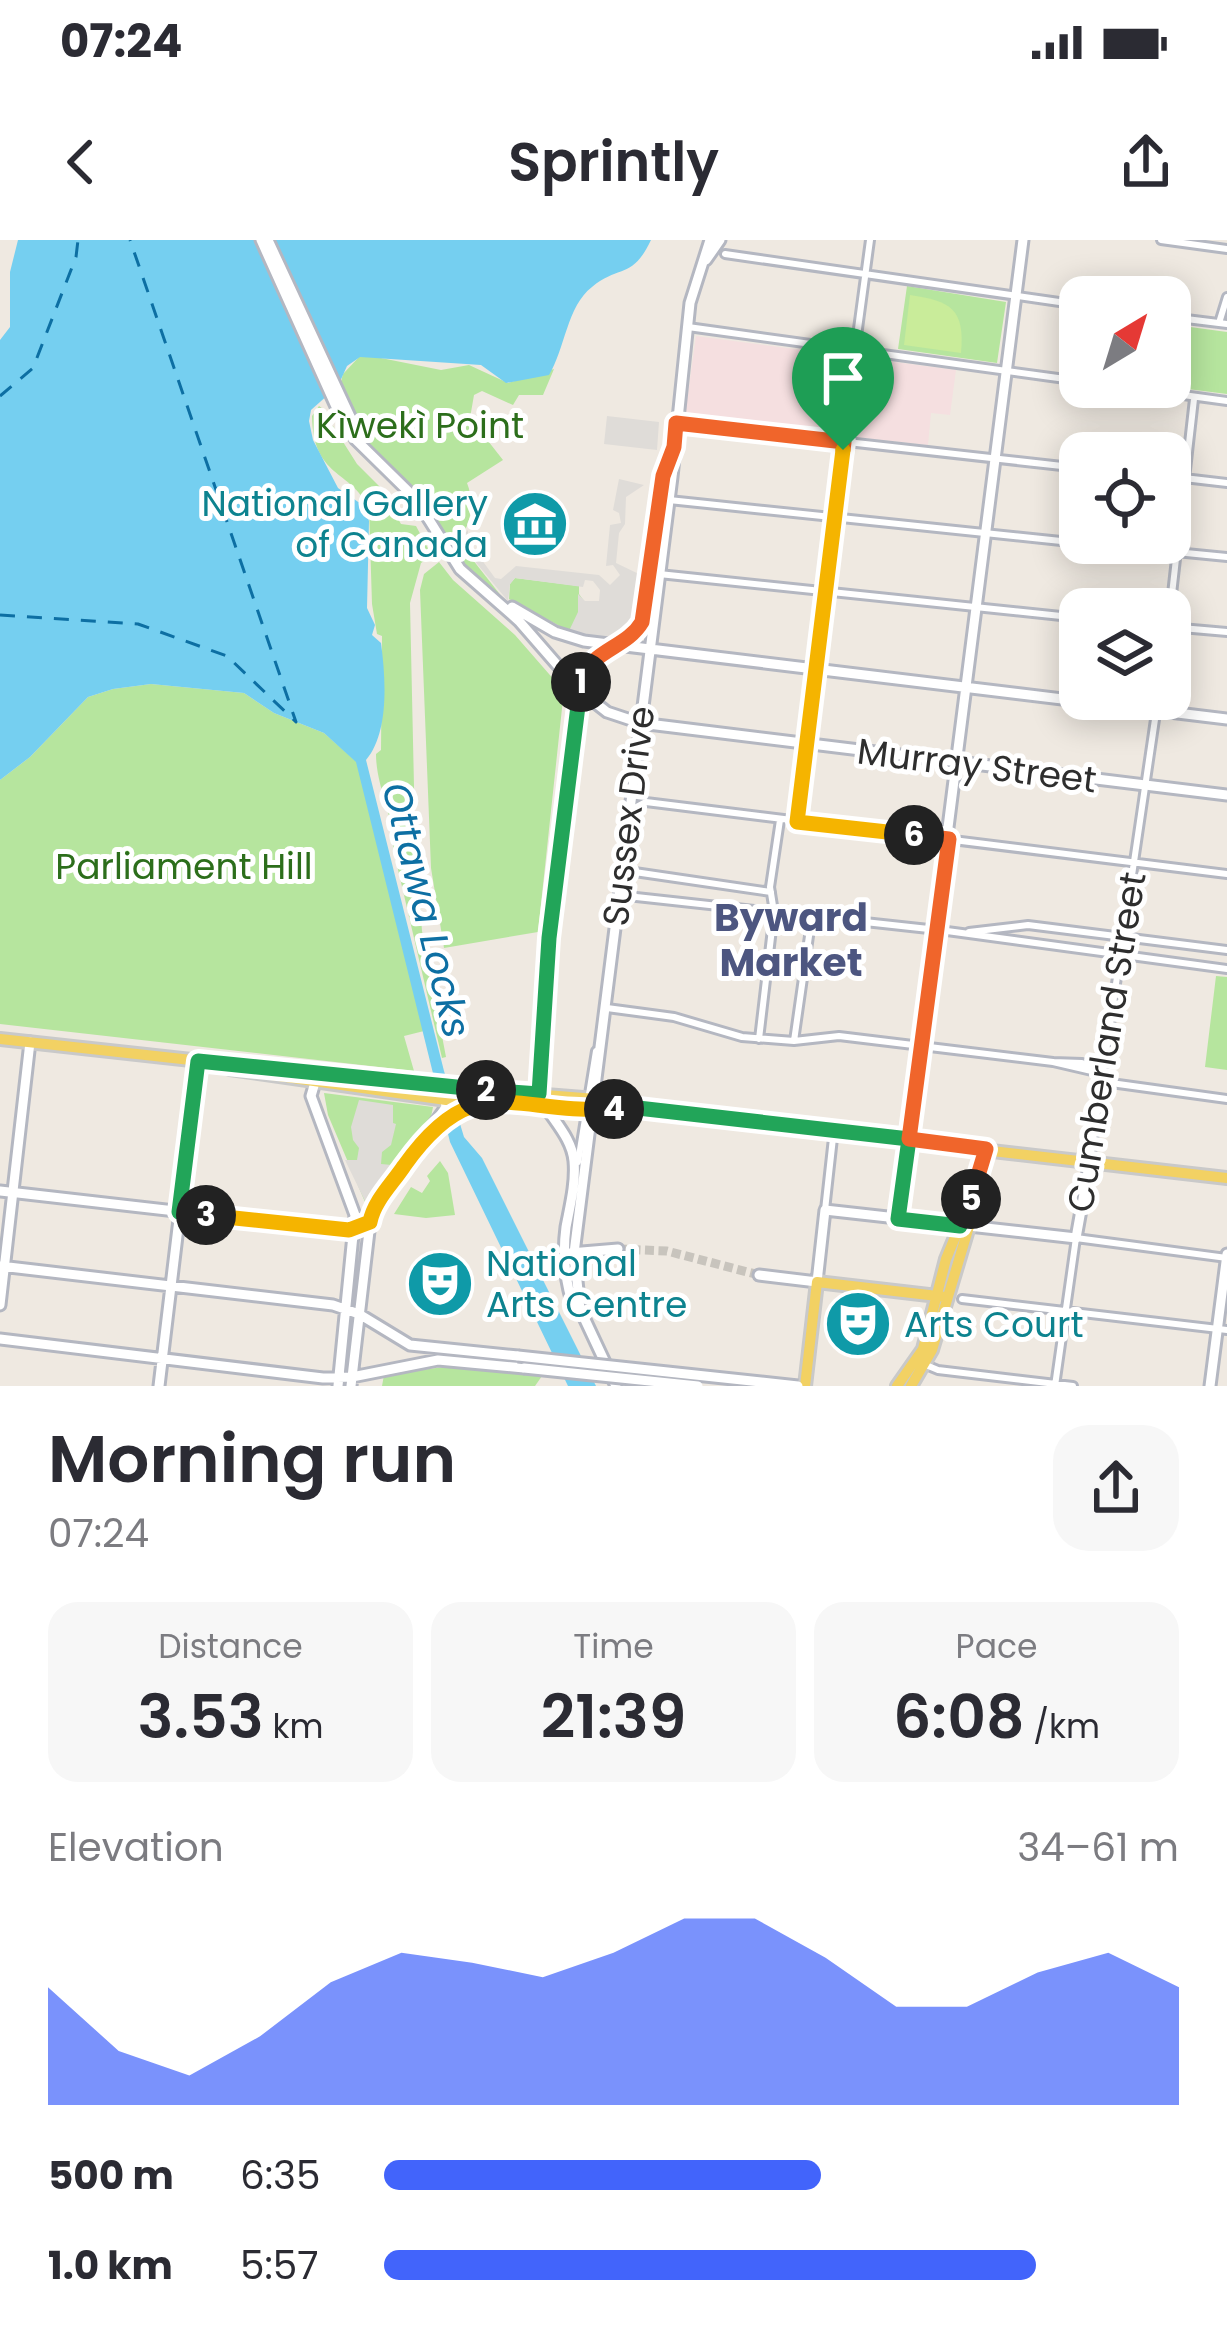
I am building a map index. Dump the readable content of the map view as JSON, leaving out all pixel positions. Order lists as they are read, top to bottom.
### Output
{
  "streets": {
    "main road": ["Murray Street", "Sussex Drive", "Cumberland Street"]
  },
  "crossings": [
    ["Murray Street", "Sussex Drive"],
    ["Murray Street", "Cumberland Street"]
  ],
  "districts": ["Byward Market"],
  "water": ["Ottawa Locks"],
  "parks": ["Kìwekì Point", "Parliament Hill"],
  "places": {
    "museum": ["National Gallery of Canada"],
    "theatre": ["National Arts Centre", "Arts Court"]
  },
  "north": "top right",
  "page": {
    "status": "07:24",
    "header": "Sprintly",
    "pins": [
      "1",
      "6",
      "2",
      "4",
      "5",
      "3"
    ],
    "heading": ["Morning run", "07:24"],
    "stats": [
      ["Distance", "3.53 km"],
      ["Time", "21:39"],
      ["Pace", "6:08 /km"]
    ],
    "chart": ["Elevation", "34–61 m"],
    "list": [
      {
        "name": "500 m",
        "note": "6:35"
      },
      {
        "name": "1.0 km",
        "note": "5:57"
      }
    ]
  }
}
